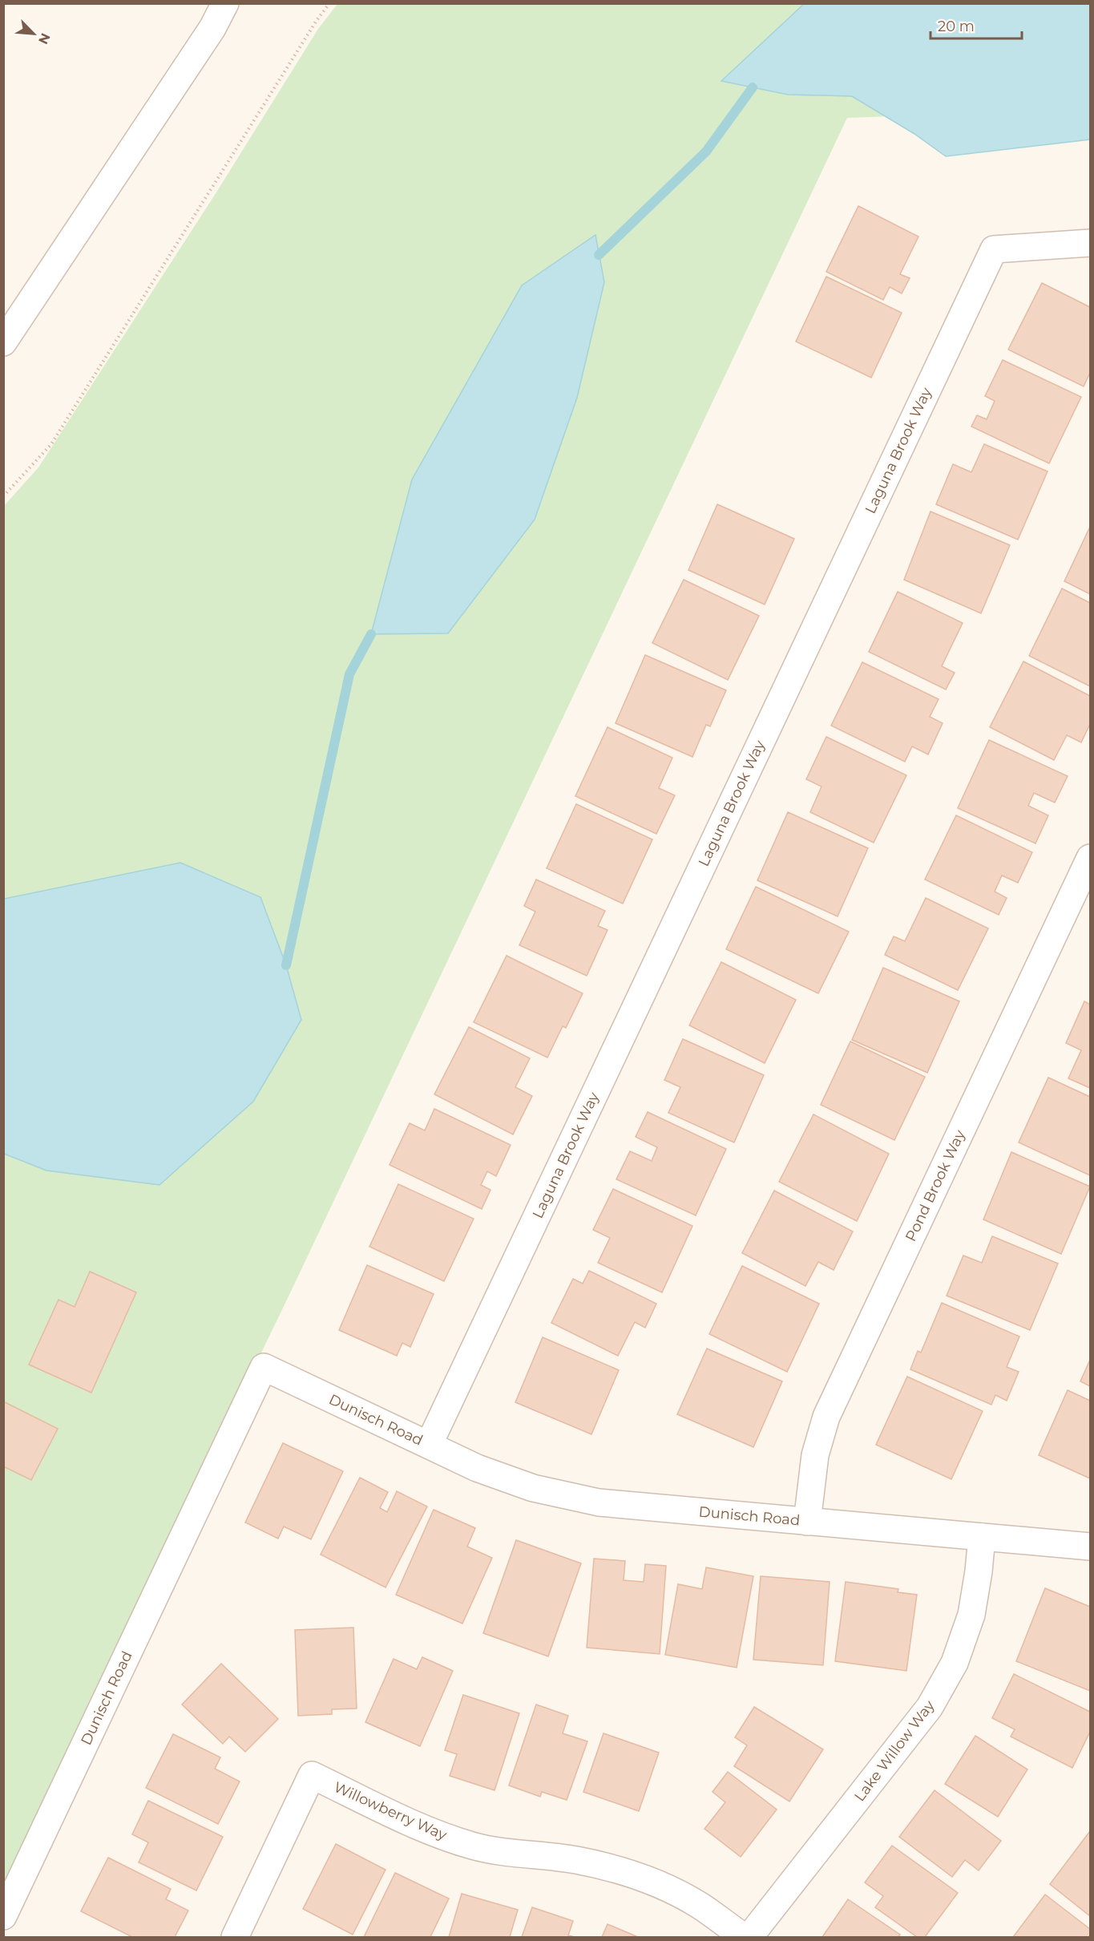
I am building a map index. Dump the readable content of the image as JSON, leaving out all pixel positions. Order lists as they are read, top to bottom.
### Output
{
  "streets": {
    "street": [
      "Laguna Brook Way",
      "Pond Brook Way",
      "Dunisch Road",
      "Lake Willow Way",
      "Willowberry Way"
    ]
  },
  "crossings": [
    ["Laguna Brook Way", "Dunisch Road"],
    ["Pond Brook Way", "Dunisch Road"],
    ["Dunisch Road", "Lake Willow Way"]
  ],
  "scale_bar": "20 m",
  "north": "bottom right"
}
